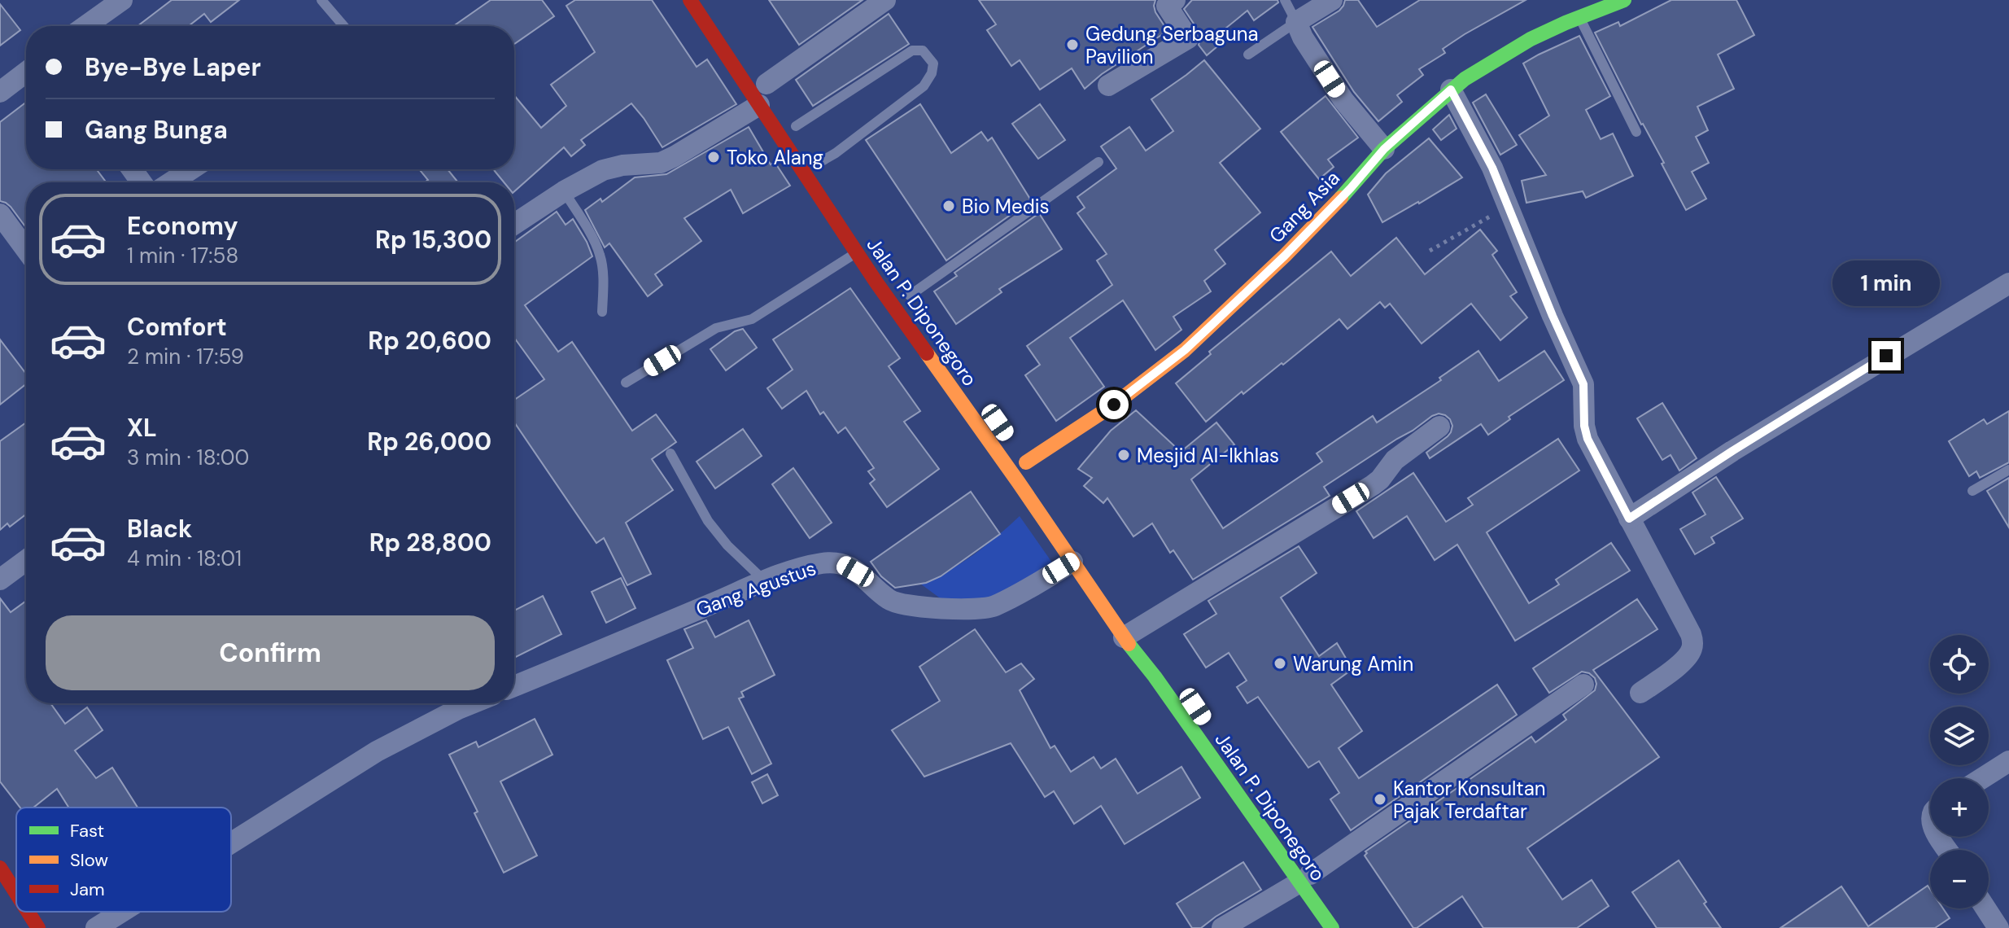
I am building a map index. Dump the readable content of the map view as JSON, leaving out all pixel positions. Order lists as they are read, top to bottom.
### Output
{
  "streets": {
    "main road": ["Gang Asia", "Jalan P. Diponegoro"],
    "street": ["Gang Agustus"]
  },
  "crossings": [
    ["Jalan P. Diponegoro", "Gang Agustus"]
  ],
  "places": [
    "Gedung Serbaguna Pavilion",
    "Toko Alang",
    "Bio Medis",
    "Mesjid Al-Ikhlas",
    "Warung Amin",
    "Kantor Konsultan Pajak Terdaftar"
  ],
  "legend": ["Fast", "Slow", "Jam"],
  "page": {
    "banner": ["Bye-Bye Laper", "Gang Bunga"],
    "list": [
      {
        "name": "Economy",
        "note": "1 min · 17:58",
        "value": "Rp 15,300"
      },
      {
        "name": "Comfort",
        "note": "2 min · 17:59",
        "value": "Rp 20,600"
      },
      {
        "name": "XL",
        "note": "3 min · 18:00",
        "value": "Rp 26,000"
      },
      {
        "name": "Black",
        "note": "4 min · 18:01",
        "value": "Rp 28,800"
      }
    ],
    "bubble": "1 min",
    "buttons": "Confirm",
    "map_buttons": ["+", "−"]
  }
}
